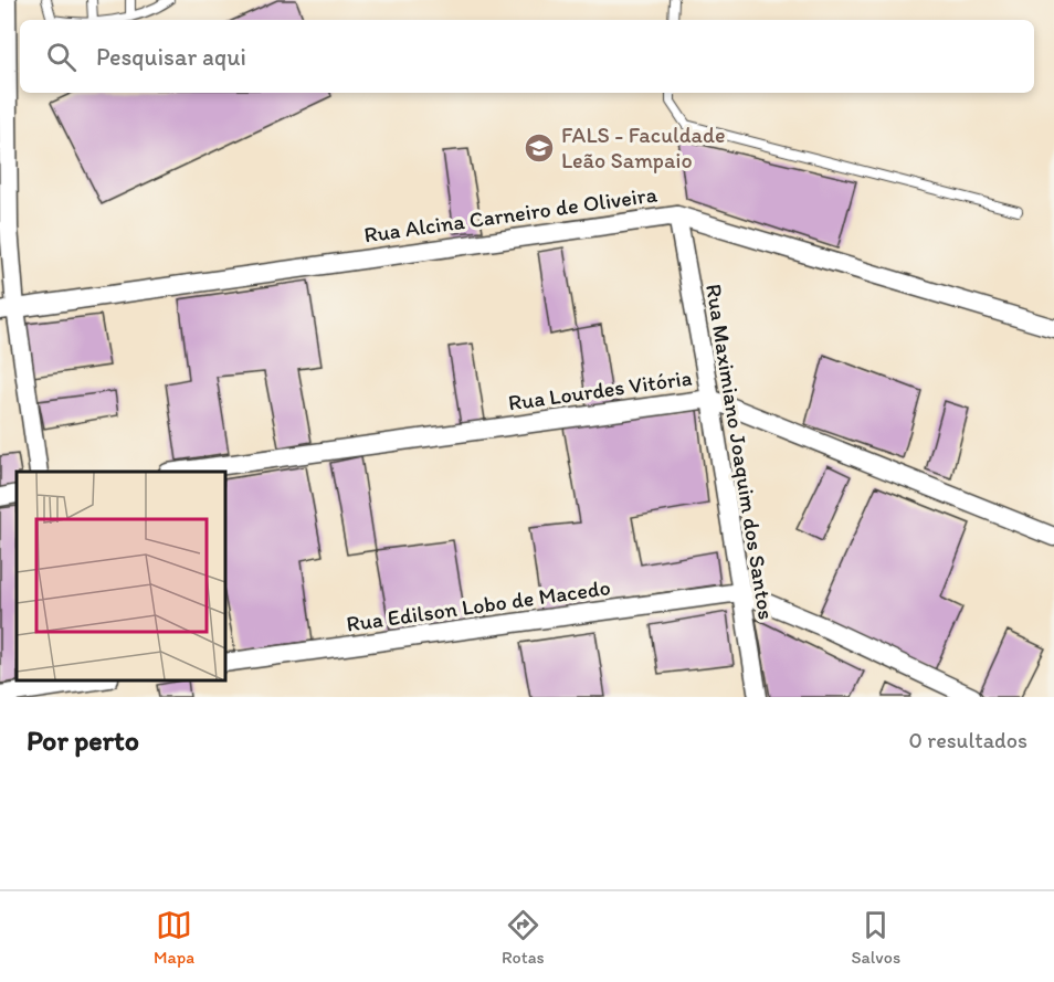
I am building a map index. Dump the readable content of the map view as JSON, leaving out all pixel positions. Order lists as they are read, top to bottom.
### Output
{
  "streets": {
    "street": [
      "Rua Alcina Carneiro de Oliveira",
      "Rua Lourdes Vitória",
      "Rua Maximiano Joaquim dos Santos",
      "Rua Edilson Lobo de Macedo"
    ]
  },
  "crossings": [
    ["Rua Alcina Carneiro de Oliveira", "Rua Maximiano Joaquim dos Santos"],
    ["Rua Lourdes Vitória", "Rua Maximiano Joaquim dos Santos"],
    ["Rua Maximiano Joaquim dos Santos", "Rua Edilson Lobo de Macedo"]
  ],
  "places": {
    "school or university": ["FALS - Faculdade Leão Sampaio"]
  },
  "page": {
    "search": "Pesquisar aqui",
    "heading": ["Por perto", "0 resultados"],
    "nav": ["Mapa", "Rotas", "Salvos"]
  }
}
